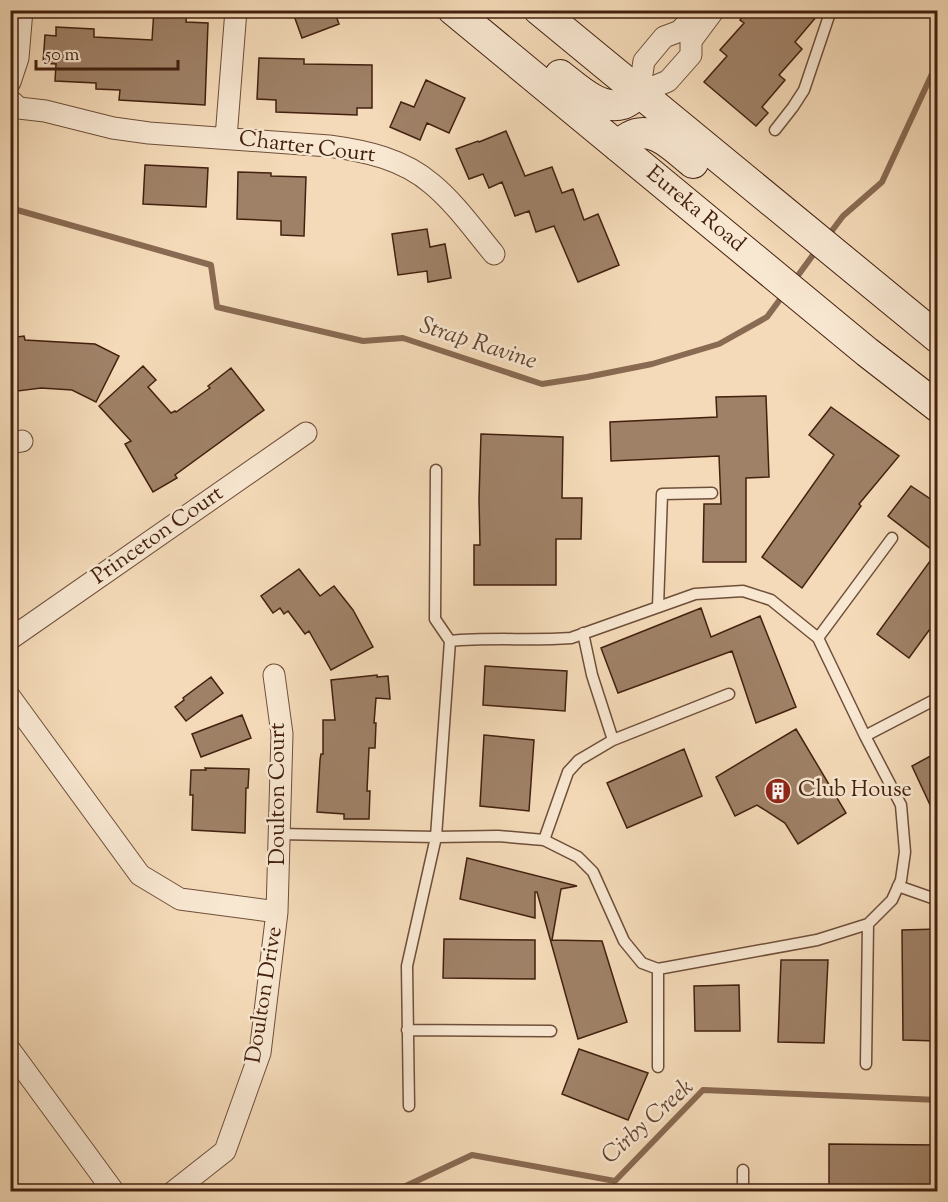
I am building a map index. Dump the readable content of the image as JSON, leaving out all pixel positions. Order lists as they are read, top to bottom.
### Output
{
  "streets": {
    "main road": ["Eureka Road"],
    "street": [
      "Charter Court",
      "Princeton Court",
      "Doulton Court",
      "Doulton Drive"
    ]
  },
  "crossings": [
    ["Doulton Court", "Doulton Drive"]
  ],
  "water": ["Strap Ravine", "Cirby Creek"],
  "places": {
    "building": ["Club House"]
  },
  "scale_bar": "50 m"
}
